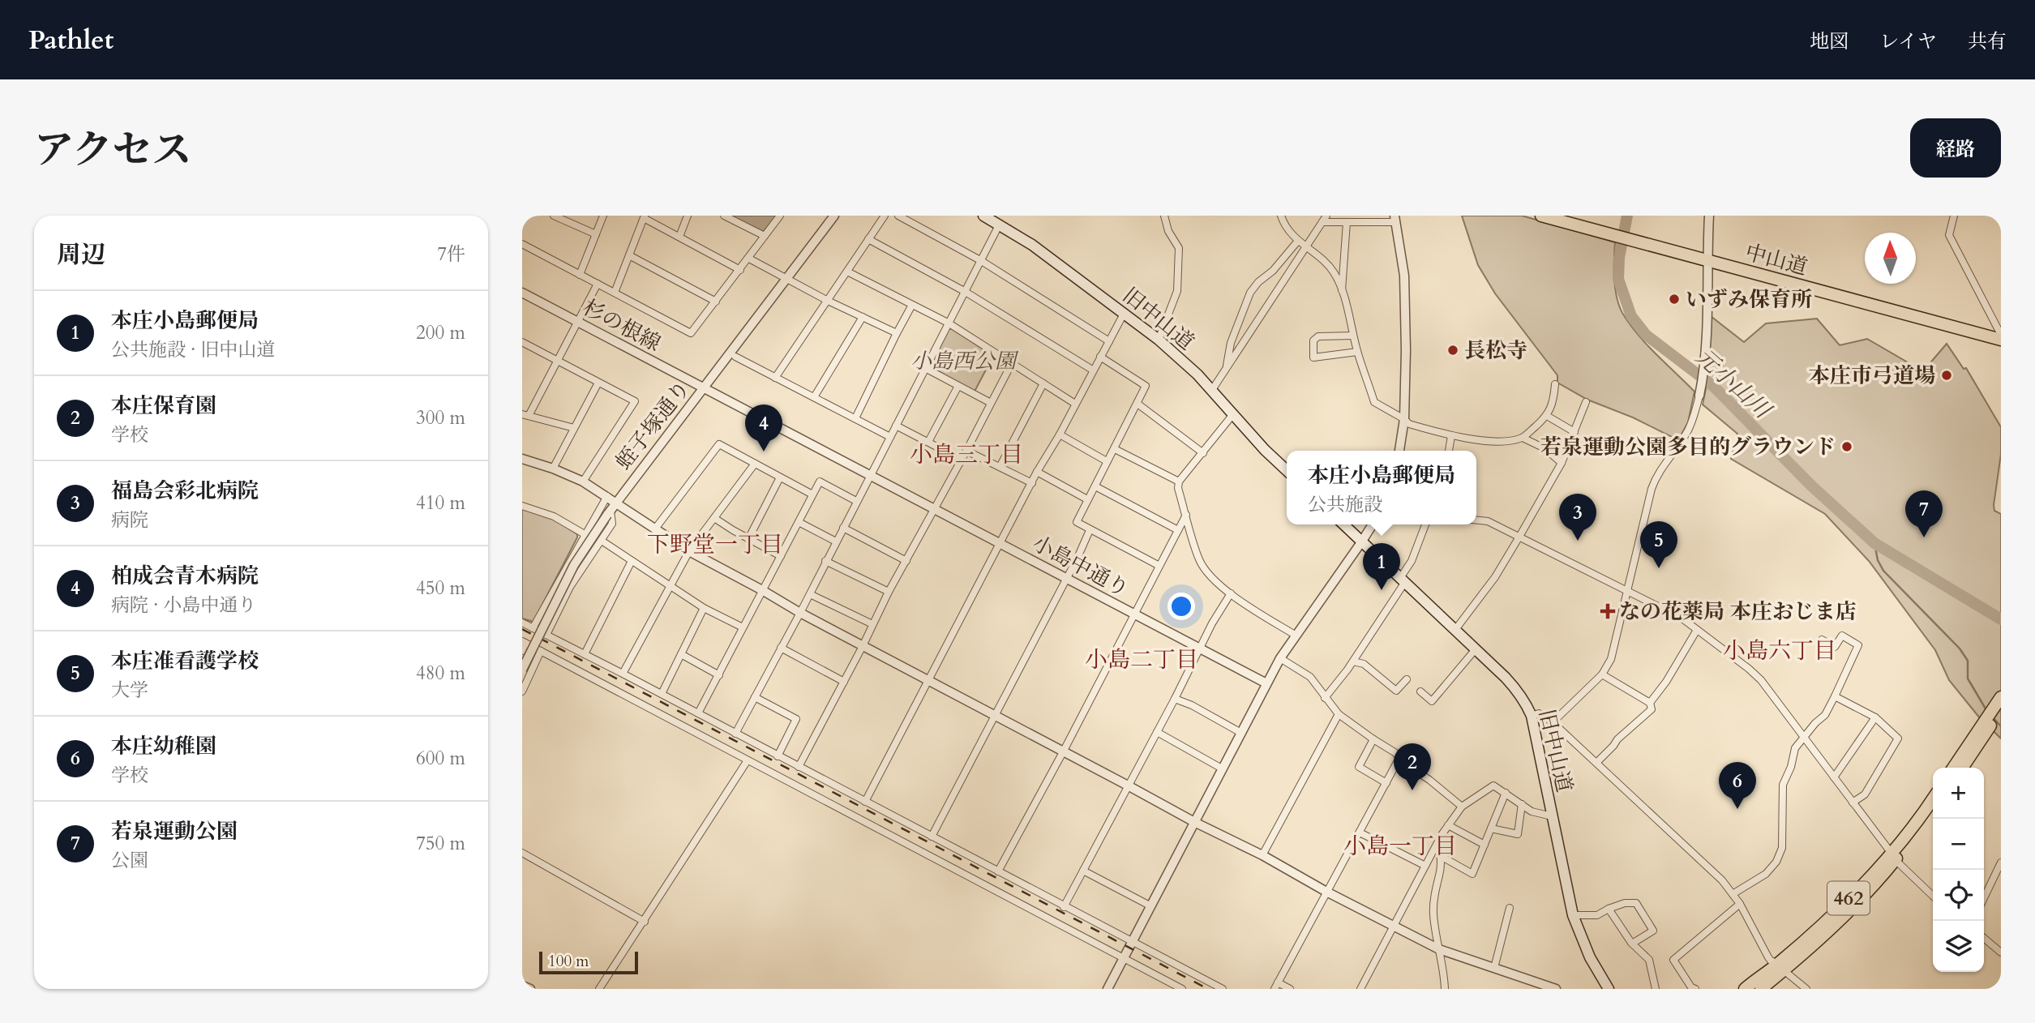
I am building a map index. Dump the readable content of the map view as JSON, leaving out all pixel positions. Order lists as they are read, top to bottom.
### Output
{
  "streets": {
    "highway": ["中山道", "462"],
    "main road": ["旧中山道"],
    "street": ["杉の根線", "蛭子塚通り", "小島中通り"]
  },
  "crossings": [
    ["杉の根線", "蛭子塚通り"],
    ["杉の根線", "小島中通り"],
    ["蛭子塚通り", "小島中通り"]
  ],
  "districts": [
    "小島三丁目",
    "下野堂一丁目",
    "小島六丁目",
    "小島二丁目",
    "小島一丁目"
  ],
  "water": ["元小山川"],
  "parks": ["小島西公園"],
  "places": {
    "other": [
      "いずみ保育所",
      "長松寺",
      "本庄市弓道場",
      "若泉運動公園多目的グラウンド"
    ],
    "health": ["なの花薬局 本庄おじま店"]
  },
  "scale_bar": "100 m",
  "north": "top",
  "page": {
    "header": "Pathlet",
    "nav": ["地図", "レイヤ", "共有"],
    "title": "アクセス",
    "buttons": "経路",
    "heading": ["周辺", "7件"],
    "list": [
      {
        "mark": "1",
        "name": "本庄小島郵便局",
        "note": "公共施設 · 旧中山道",
        "value": "200 m"
      },
      {
        "mark": "2",
        "name": "本庄保育園",
        "note": "学校",
        "value": "300 m"
      },
      {
        "mark": "3",
        "name": "福島会彩北病院",
        "note": "病院",
        "value": "410 m"
      },
      {
        "mark": "4",
        "name": "柏成会青木病院",
        "note": "病院 · 小島中通り",
        "value": "450 m"
      },
      {
        "mark": "5",
        "name": "本庄准看護学校",
        "note": "大学",
        "value": "480 m"
      },
      {
        "mark": "6",
        "name": "本庄幼稚園",
        "note": "学校",
        "value": "600 m"
      },
      {
        "mark": "7",
        "name": "若泉運動公園",
        "note": "公園",
        "value": "750 m"
      }
    ],
    "pins": [
      "4",
      "7",
      "3",
      "5",
      "1",
      "2",
      "6"
    ],
    "popup": ["本庄小島郵便局", "公共施設"],
    "map_buttons": ["+", "−"],
    "scale": "100 m"
  }
}
